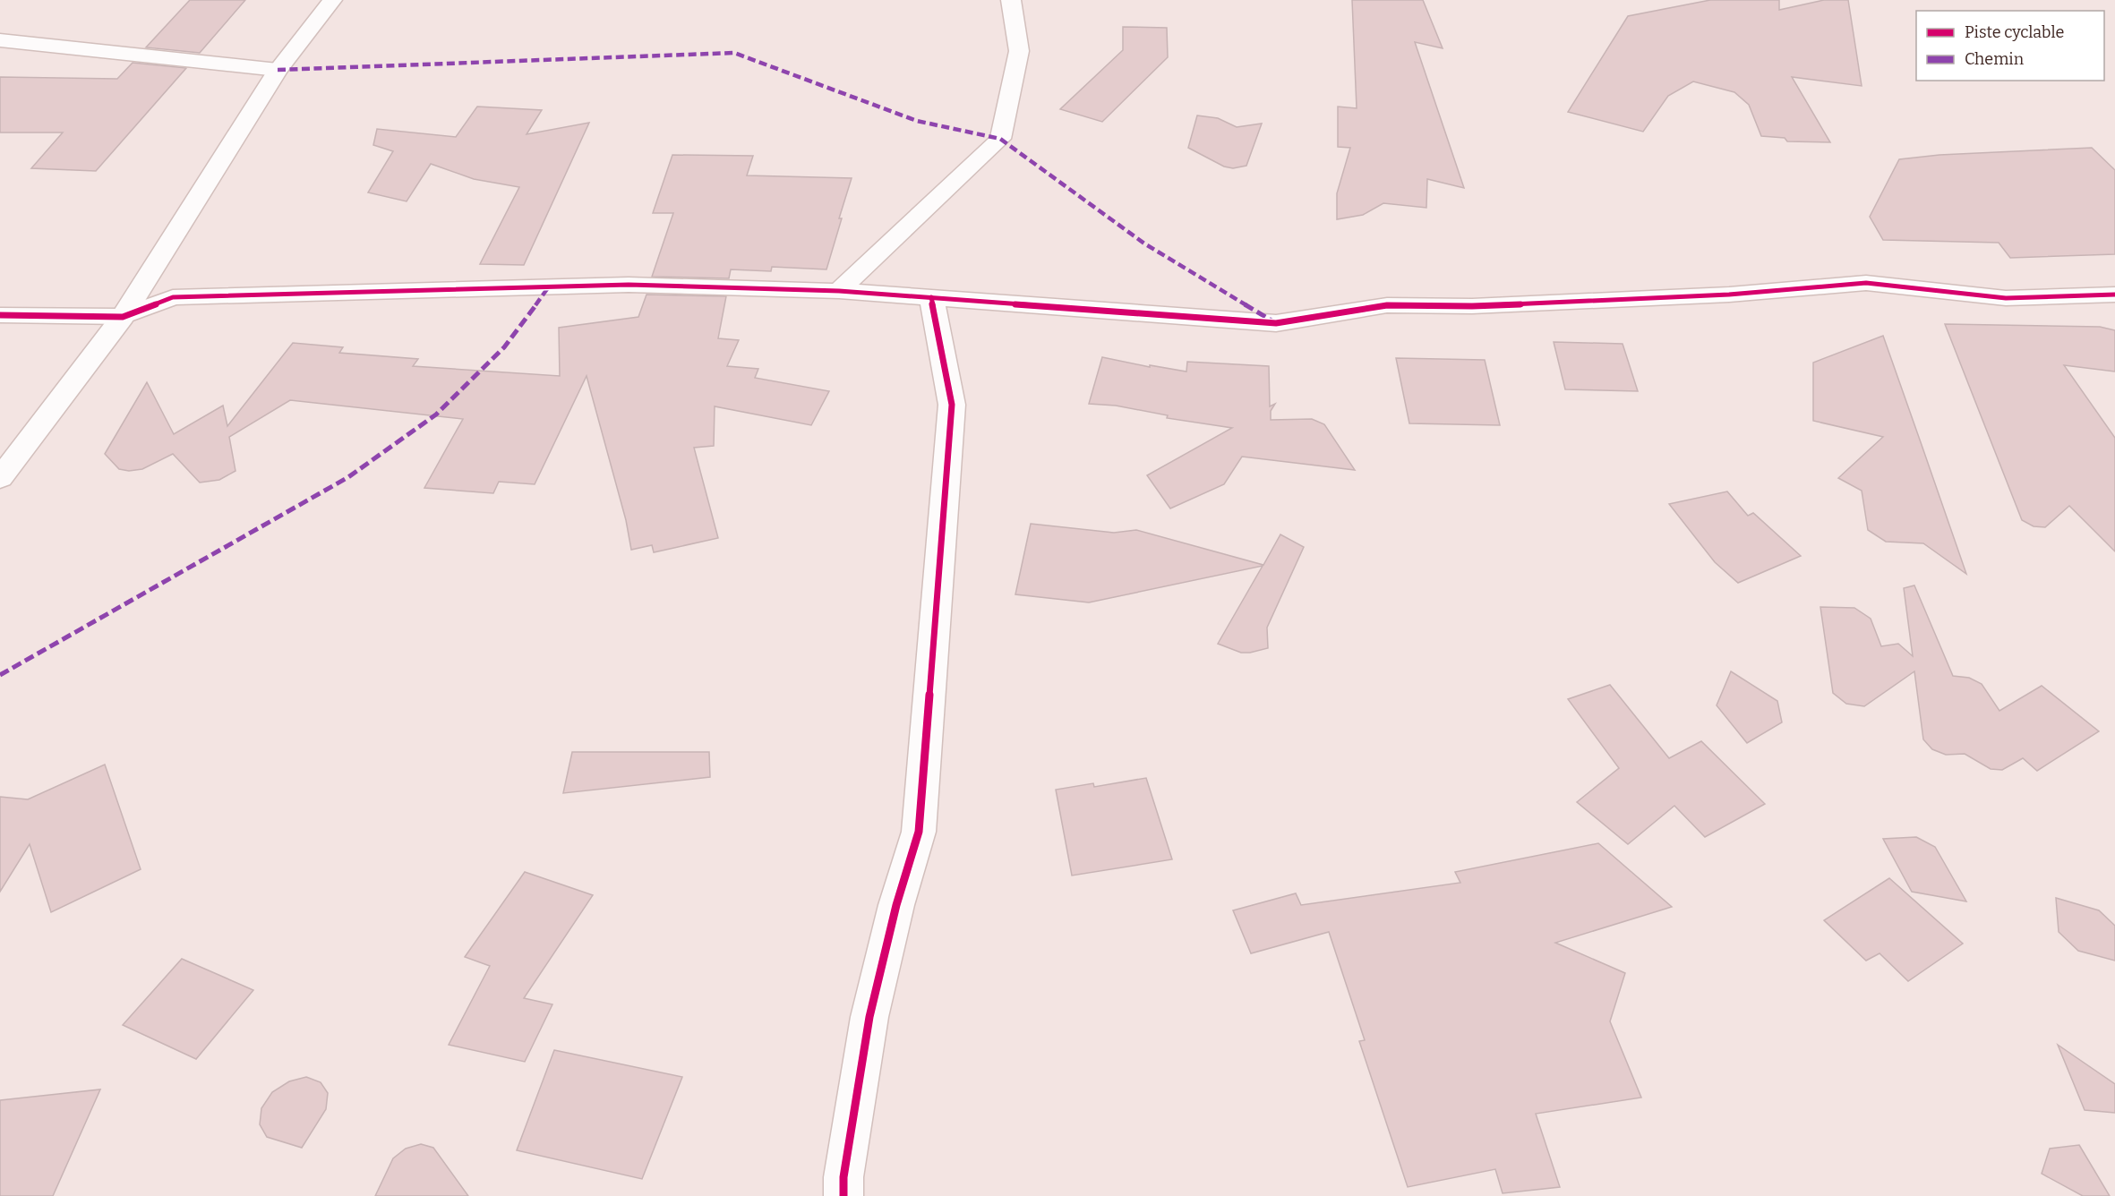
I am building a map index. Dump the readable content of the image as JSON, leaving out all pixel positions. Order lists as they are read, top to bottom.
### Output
{
  "legend": ["Piste cyclable", "Chemin"]
}
